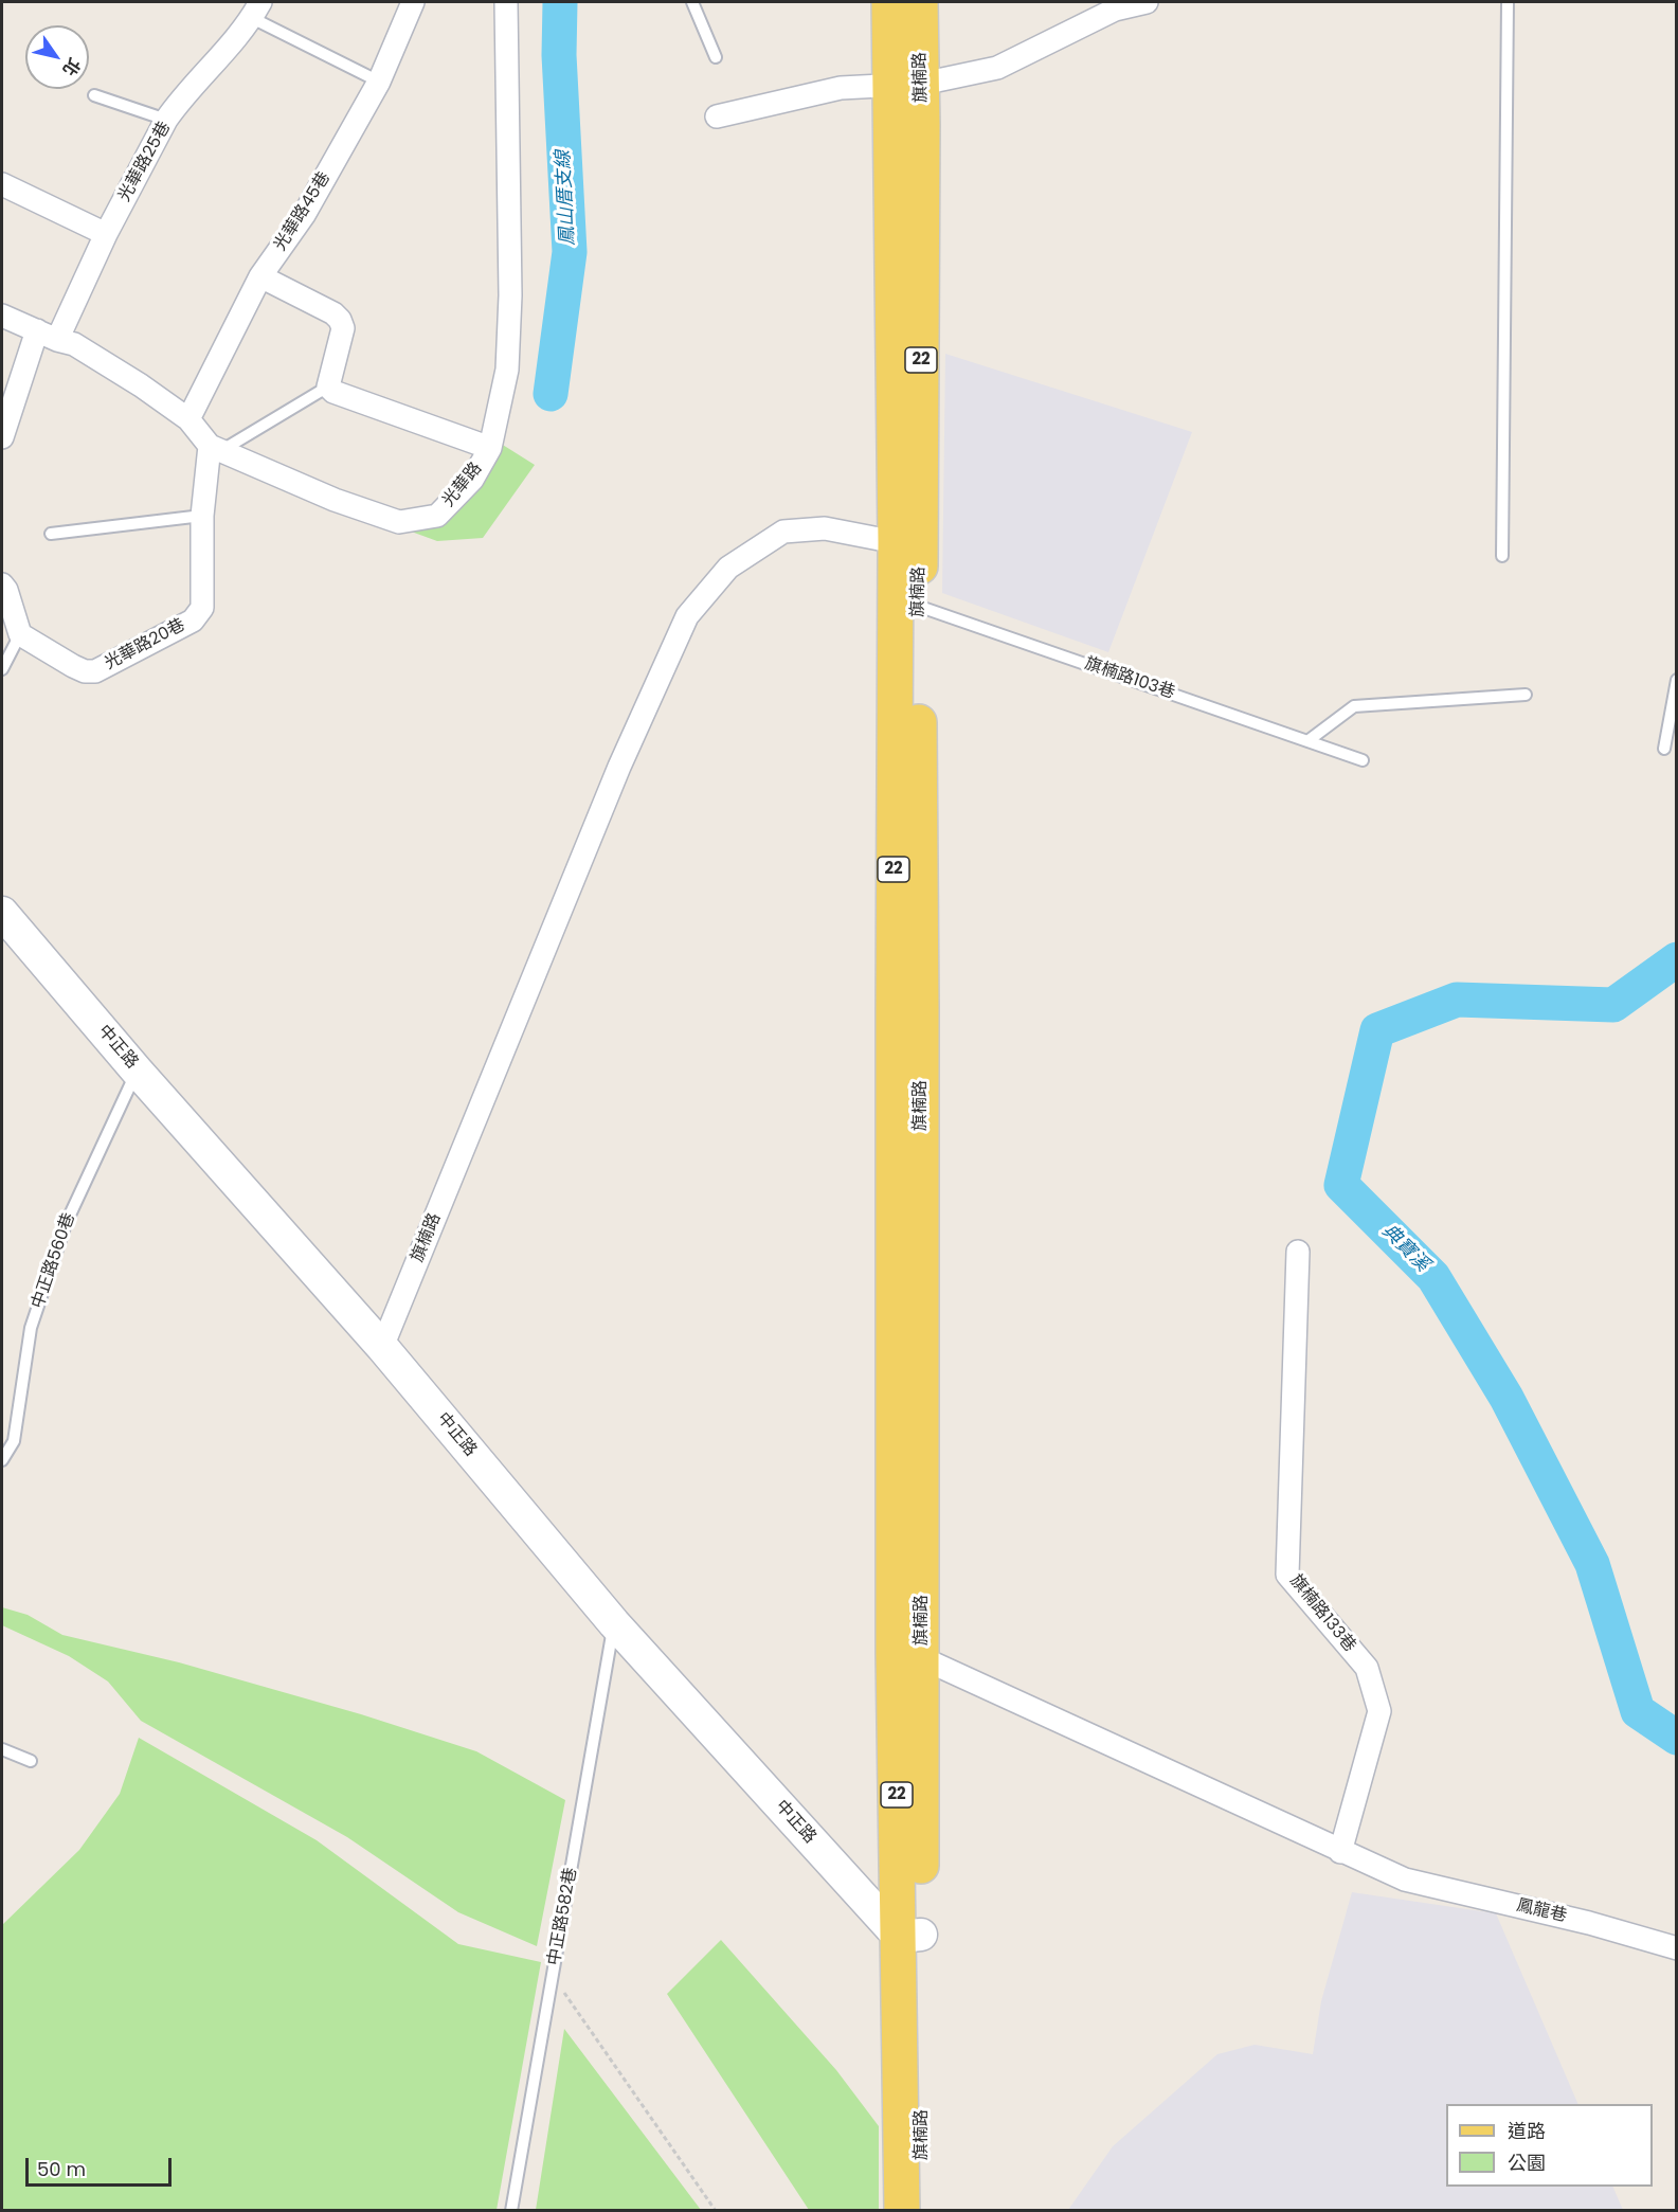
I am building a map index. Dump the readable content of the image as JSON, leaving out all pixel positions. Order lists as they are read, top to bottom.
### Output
{
  "streets": {
    "main road": ["旗楠路", "22", "中正路"],
    "street": [
      "光華路25巷",
      "光華路45巷",
      "光華路",
      "光華路20巷",
      "旗楠路133巷",
      "鳳龍巷"
    ],
    "lane": ["旗楠路103巷", "中正路560巷", "中正路582巷"]
  },
  "crossings": [
    ["旗楠路", "旗楠路103巷"],
    ["旗楠路", "中正路"],
    ["光華路25巷", "光華路"],
    ["光華路45巷", "光華路"],
    ["光華路", "光華路20巷"],
    ["中正路", "中正路560巷"],
    ["中正路", "中正路582巷"],
    ["旗楠路133巷", "鳳龍巷"]
  ],
  "water": ["鳳山厝支線", "典寶溪"],
  "legend": ["道路", "公園"],
  "scale_bar": "50 m",
  "north": "bottom right"
}
